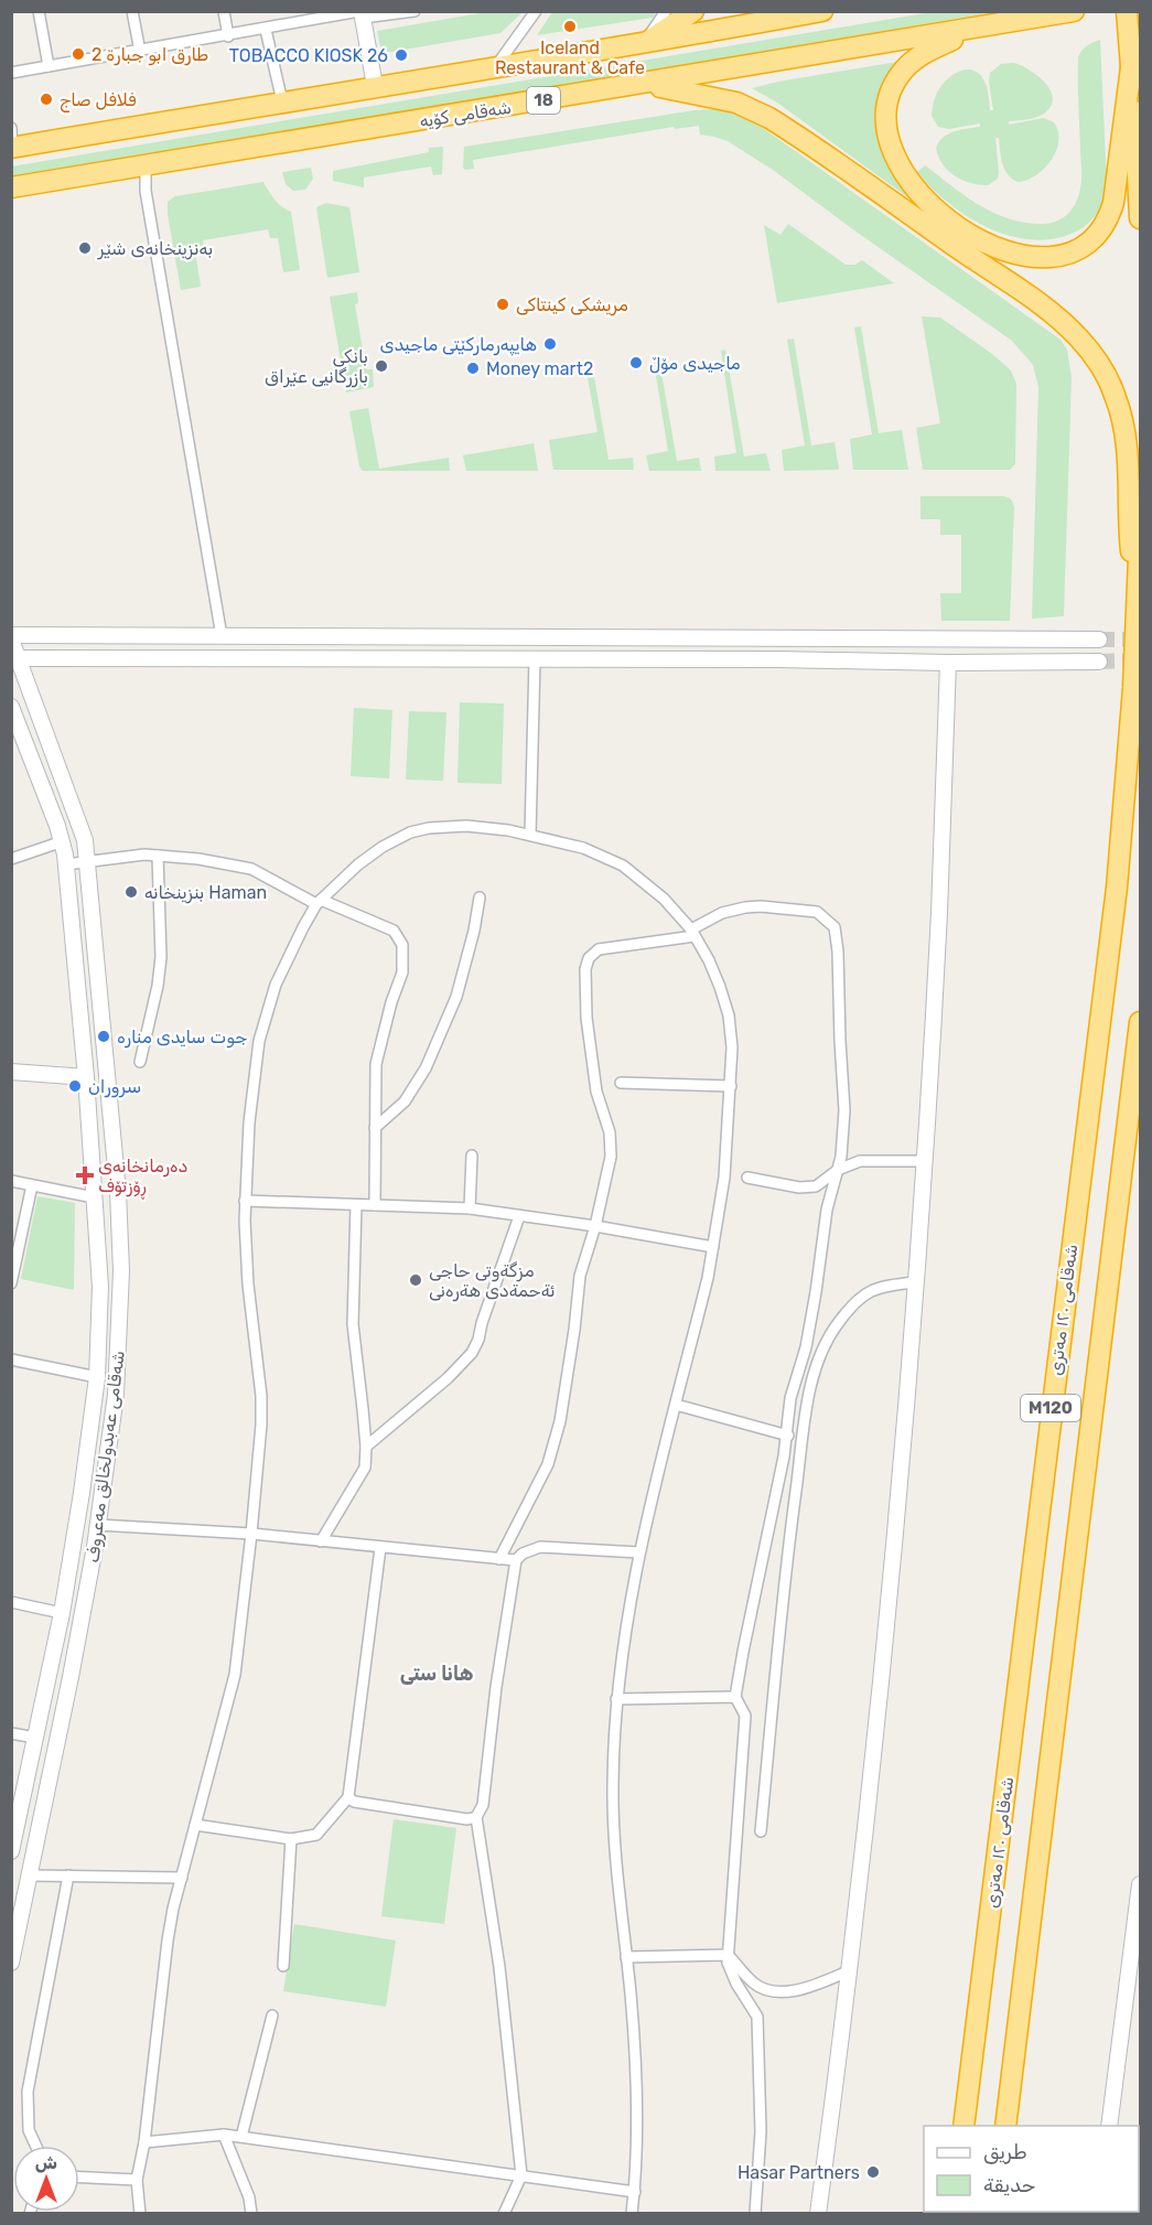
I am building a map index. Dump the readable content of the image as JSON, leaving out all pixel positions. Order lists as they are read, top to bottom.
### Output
{
  "streets": {
    "highway": [
      "18",
      "شەقامی کۆیە",
      "شەقامی ١٢٠ مەتری",
      "M120"
    ],
    "street": ["شەقامی عەبدولخالق مەعروف"]
  },
  "districts": ["هانا ستى"],
  "places": {
    "other": [
      "Iceland Restaurant & Cafe",
      "طارق ابو جبارة 2",
      "TOBACCO KIOSK 26",
      "فلافل صاج",
      "بەنزینخانەی شێر",
      "مریشکی کینتاکی",
      "هایپەرمارکێتی ماجیدی",
      "ماجیدی مۆڵ",
      "بانکی بازرگانیی عێراق",
      "Money mart2",
      "بنزینخانە Haman",
      "جوت سايدى مناره",
      "سروران",
      "مزگةوتی حاجی ئةحمةدی هةرەنی",
      "Hasar Partners"
    ],
    "health": ["دەرمانخانەی ڕۆزتۆف"]
  },
  "legend": ["طريق", "حديقة"],
  "north": "top"
}
